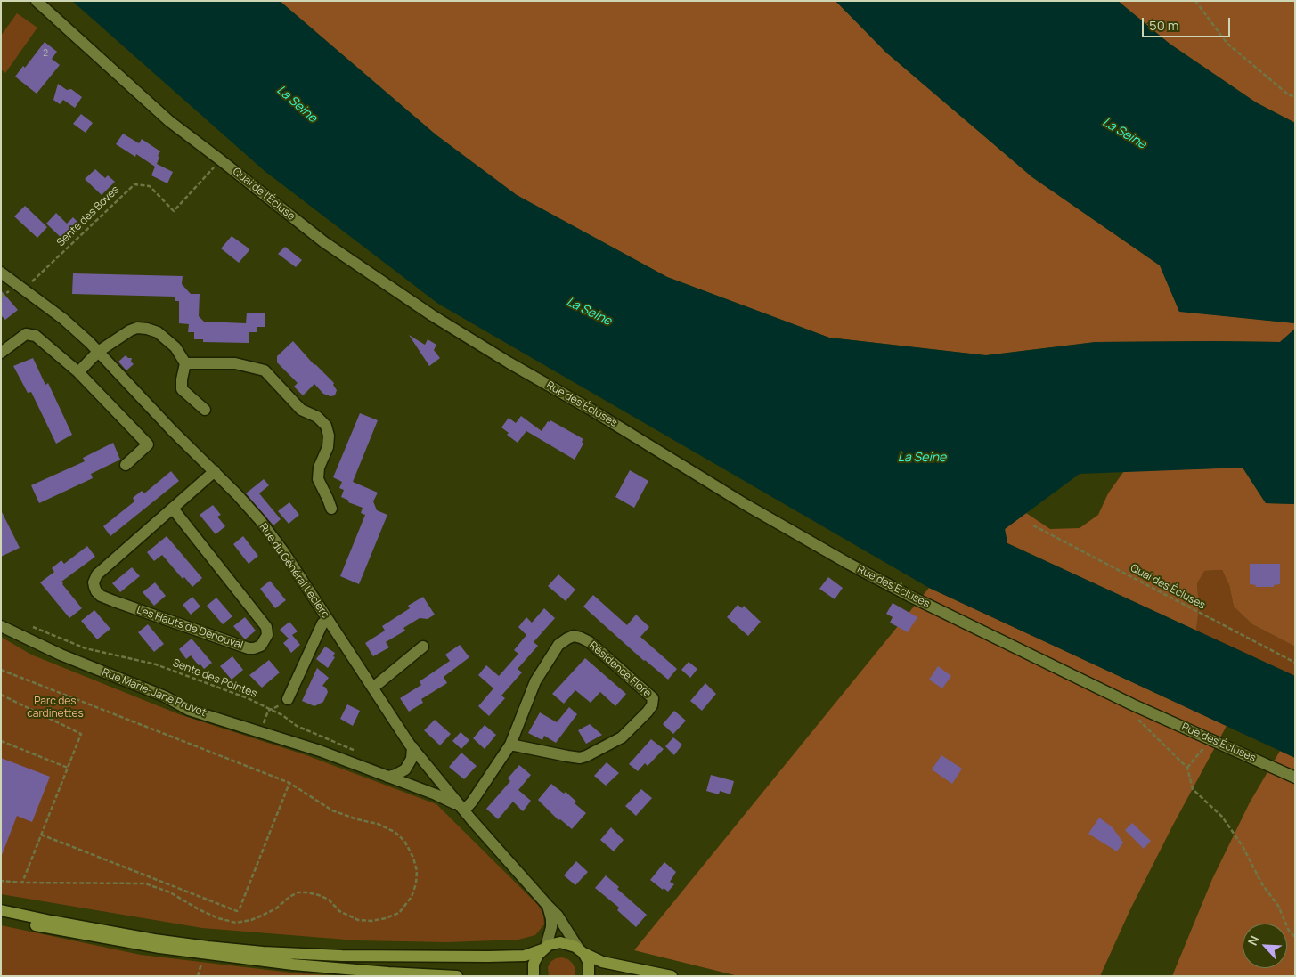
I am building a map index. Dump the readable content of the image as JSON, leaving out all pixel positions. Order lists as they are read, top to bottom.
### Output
{
  "streets": {
    "street": [
      "Quai de l'Écluse",
      "Rue des Écluses",
      "Rue du Général Leclerc",
      "Les Hauts de Denouval",
      "Résidence Flore",
      "Rue Marie-Jane Pruvot"
    ],
    "path": ["Sente des Boves", "Quai des Écluses", "Sente des Pointes"]
  },
  "crossings": [
    ["Quai de l'Écluse", "Sente des Boves"],
    ["Quai de l'Écluse", "Rue des Écluses"],
    ["Sente des Boves", "Rue du Général Leclerc"],
    ["Rue du Général Leclerc", "Les Hauts de Denouval"],
    ["Rue du Général Leclerc", "Résidence Flore"],
    ["Rue du Général Leclerc", "Rue Marie-Jane Pruvot"],
    ["Résidence Flore", "Rue Marie-Jane Pruvot"]
  ],
  "water": ["La Seine"],
  "parks": ["Parc des cardinettes"],
  "house_numbers": ["2"],
  "scale_bar": "50 m",
  "north": "top left"
}
